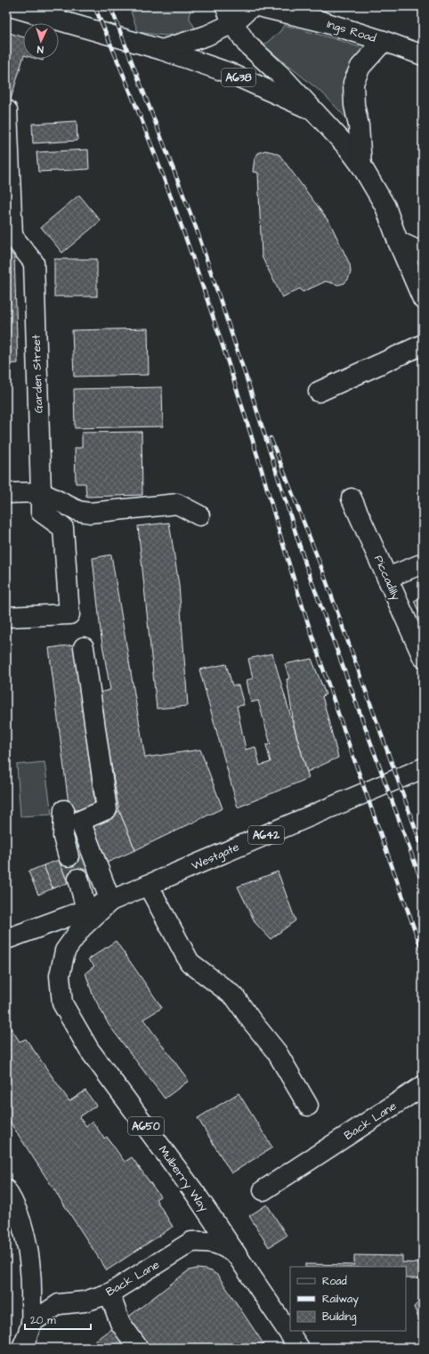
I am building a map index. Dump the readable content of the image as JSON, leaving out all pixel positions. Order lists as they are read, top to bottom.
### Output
{
  "streets": {
    "main road": [
      "Ings Road",
      "A638",
      "Garden Street",
      "Piccadilly",
      "A642",
      "Westgate",
      "Back Lane",
      "A650",
      "Mulberry Way"
    ]
  },
  "crossings": [
    ["Ings Road", "A638"],
    ["Westgate", "Mulberry Way"],
    ["Back Lane", "Mulberry Way"]
  ],
  "legend": ["Road", "Railway", "Building"],
  "scale_bar": "20 m",
  "north": "bottom"
}
